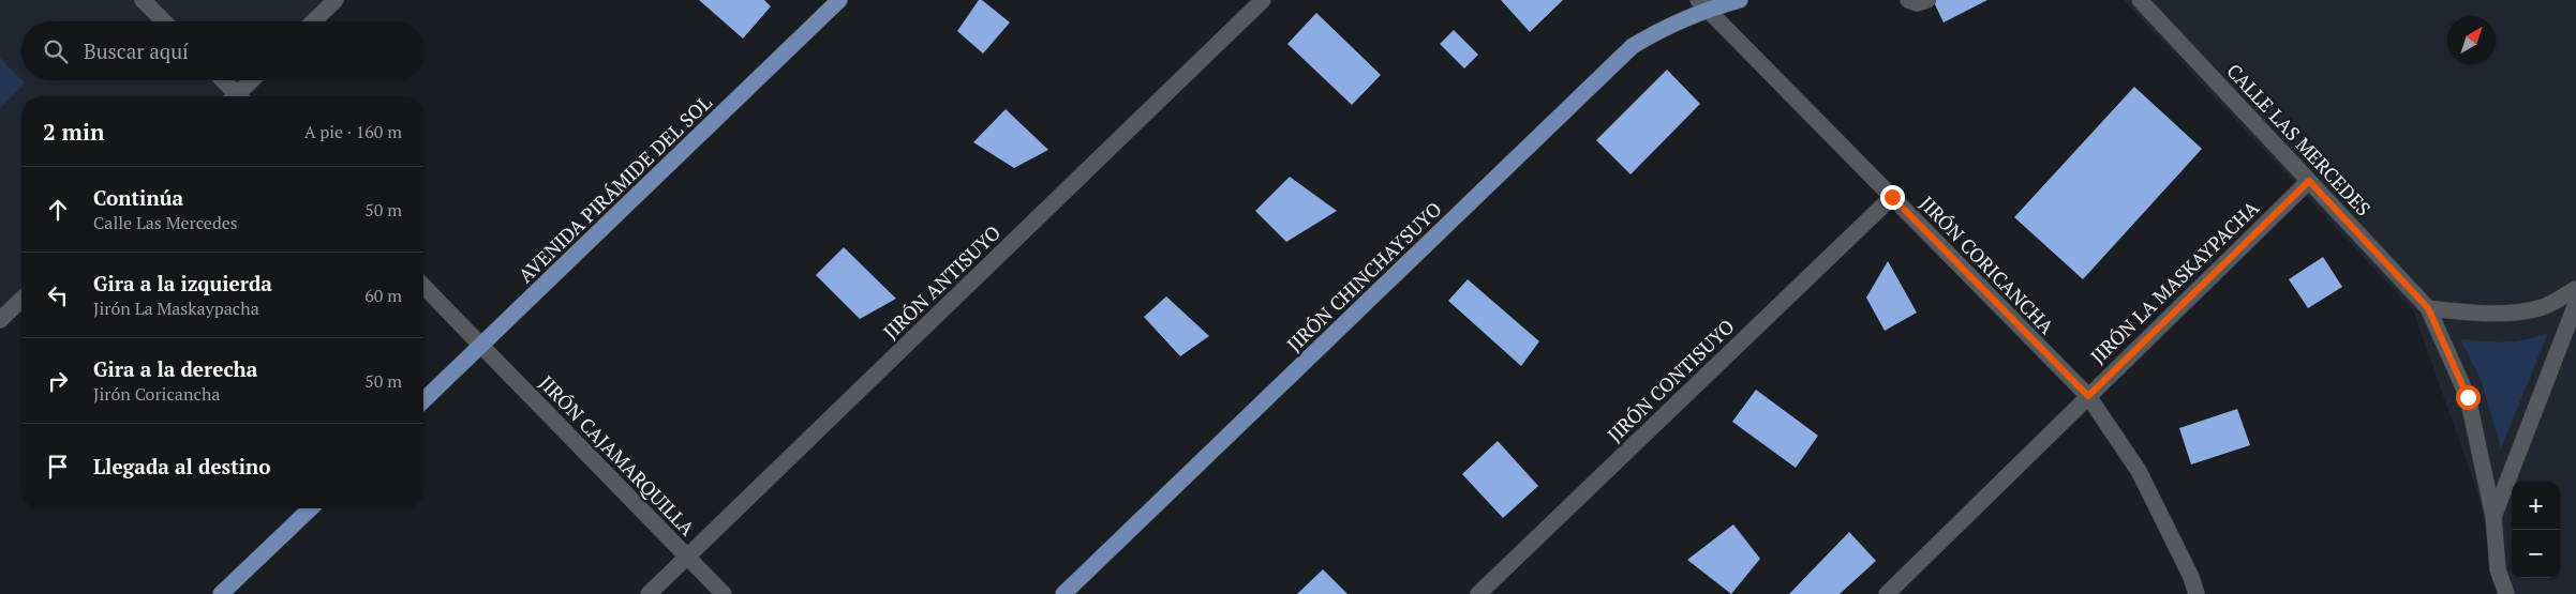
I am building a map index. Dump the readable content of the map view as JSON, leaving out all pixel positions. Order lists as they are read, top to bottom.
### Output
{
  "streets": {
    "main road": ["AVENIDA PIRÁMIDE DEL SOL", "JIRÓN CHINCHAYSUYO"],
    "street": [
      "CALLE LAS MERCEDES",
      "JIRÓN CORICANCHA",
      "JIRÓN ANTISUYO",
      "JIRÓN LA MASKAYPACHA",
      "JIRÓN CONTISUYO",
      "JIRÓN CAJAMARQUILLA"
    ]
  },
  "crossings": [
    ["CALLE LAS MERCEDES", "JIRÓN LA MASKAYPACHA"],
    ["AVENIDA PIRÁMIDE DEL SOL", "JIRÓN CAJAMARQUILLA"],
    ["JIRÓN CORICANCHA", "JIRÓN CHINCHAYSUYO"],
    ["JIRÓN CORICANCHA", "JIRÓN LA MASKAYPACHA"],
    ["JIRÓN CORICANCHA", "JIRÓN CONTISUYO"],
    ["JIRÓN ANTISUYO", "JIRÓN CAJAMARQUILLA"]
  ],
  "north": "top right",
  "page": {
    "search": "Buscar aquí",
    "heading": ["2 min", "A pie · 160 m"],
    "list": [
      ["Continúa", "Calle Las Mercedes", "50 m"],
      ["Gira a la izquierda", "Jirón La Maskaypacha", "60 m"],
      ["Gira a la derecha", "Jirón Coricancha", "50 m"],
      "Llegada al destino"
    ],
    "map_buttons": ["+", "−"]
  }
}
